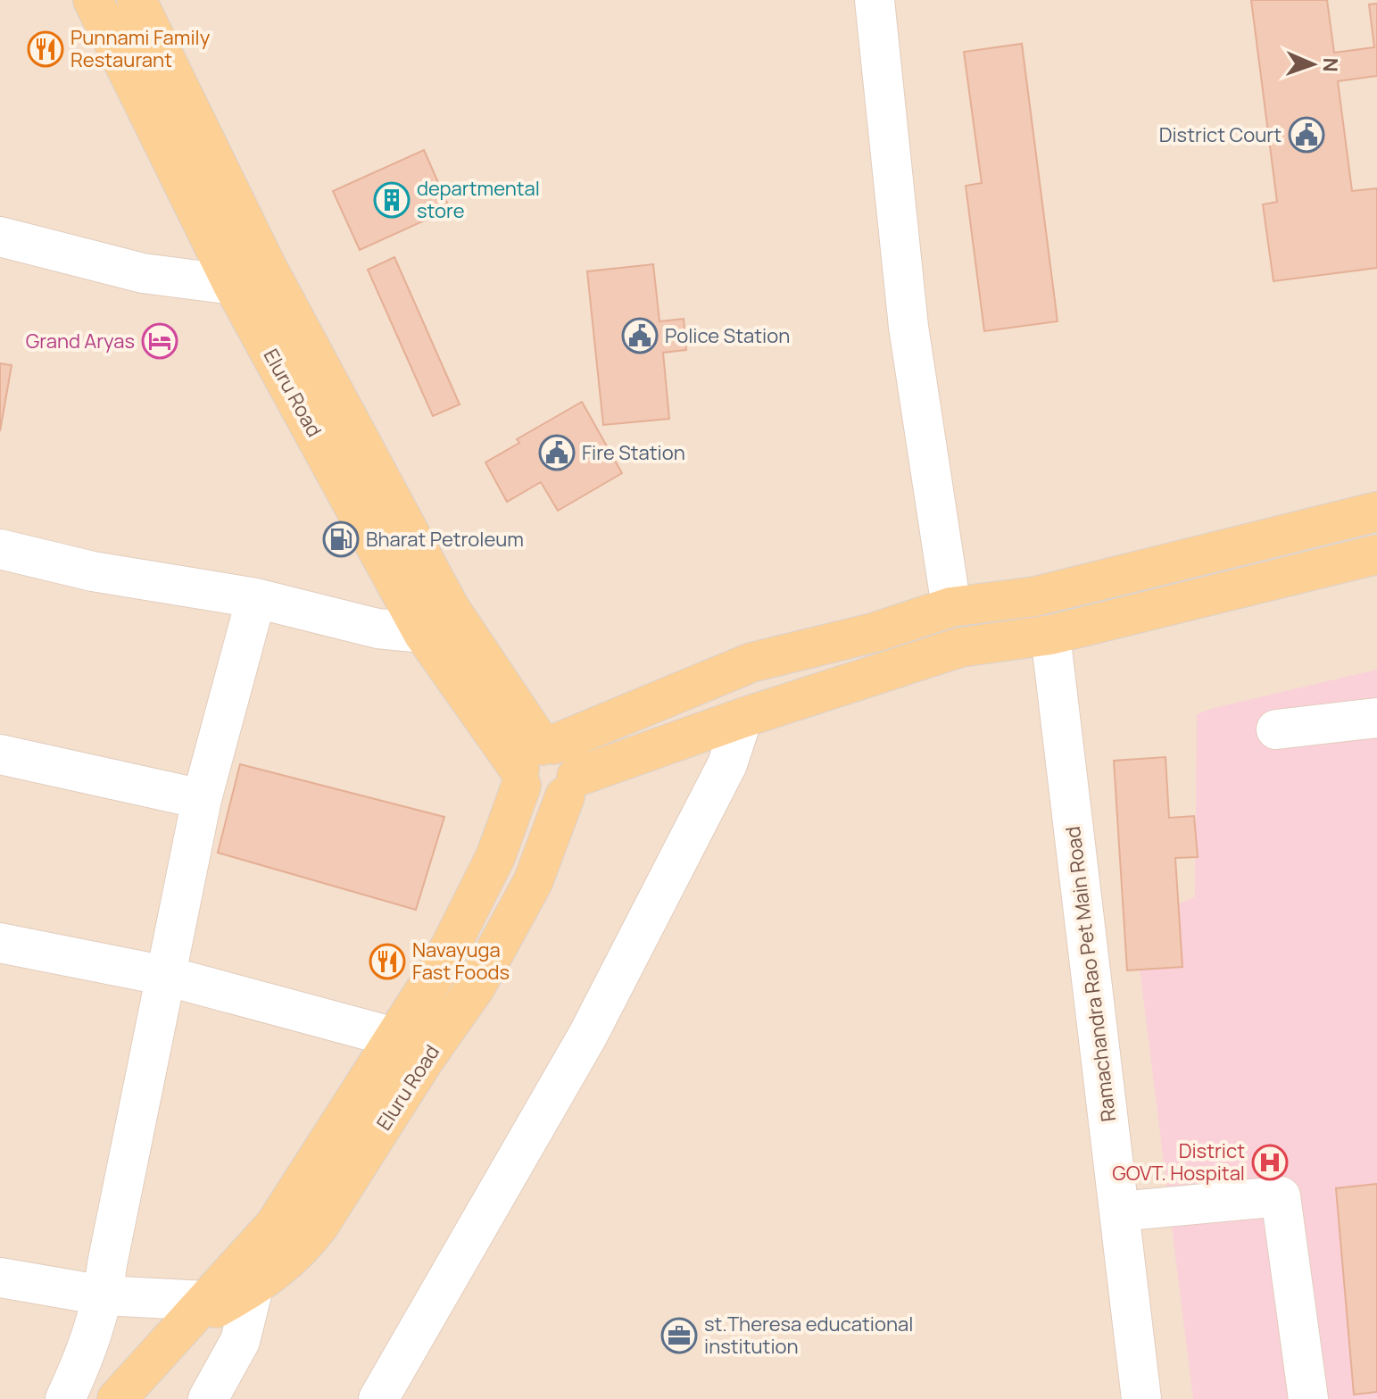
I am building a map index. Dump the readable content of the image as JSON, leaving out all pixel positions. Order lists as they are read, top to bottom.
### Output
{
  "streets": {
    "main road": ["Eluru Road"],
    "street": ["Ramachandra Rao Pet Main Road"]
  },
  "places": {
    "restaurant": ["Punnami Family Restaurant", "Navayuga Fast Foods"],
    "public building": ["District Court", "Police Station", "Fire Station"],
    "building": ["departmental store"],
    "hotel": ["Grand Aryas"],
    "fuel station": ["Bharat Petroleum"],
    "hospital": ["District GOVT. Hospital"],
    "office": ["st.Theresa educational institution"]
  },
  "north": "right"
}
